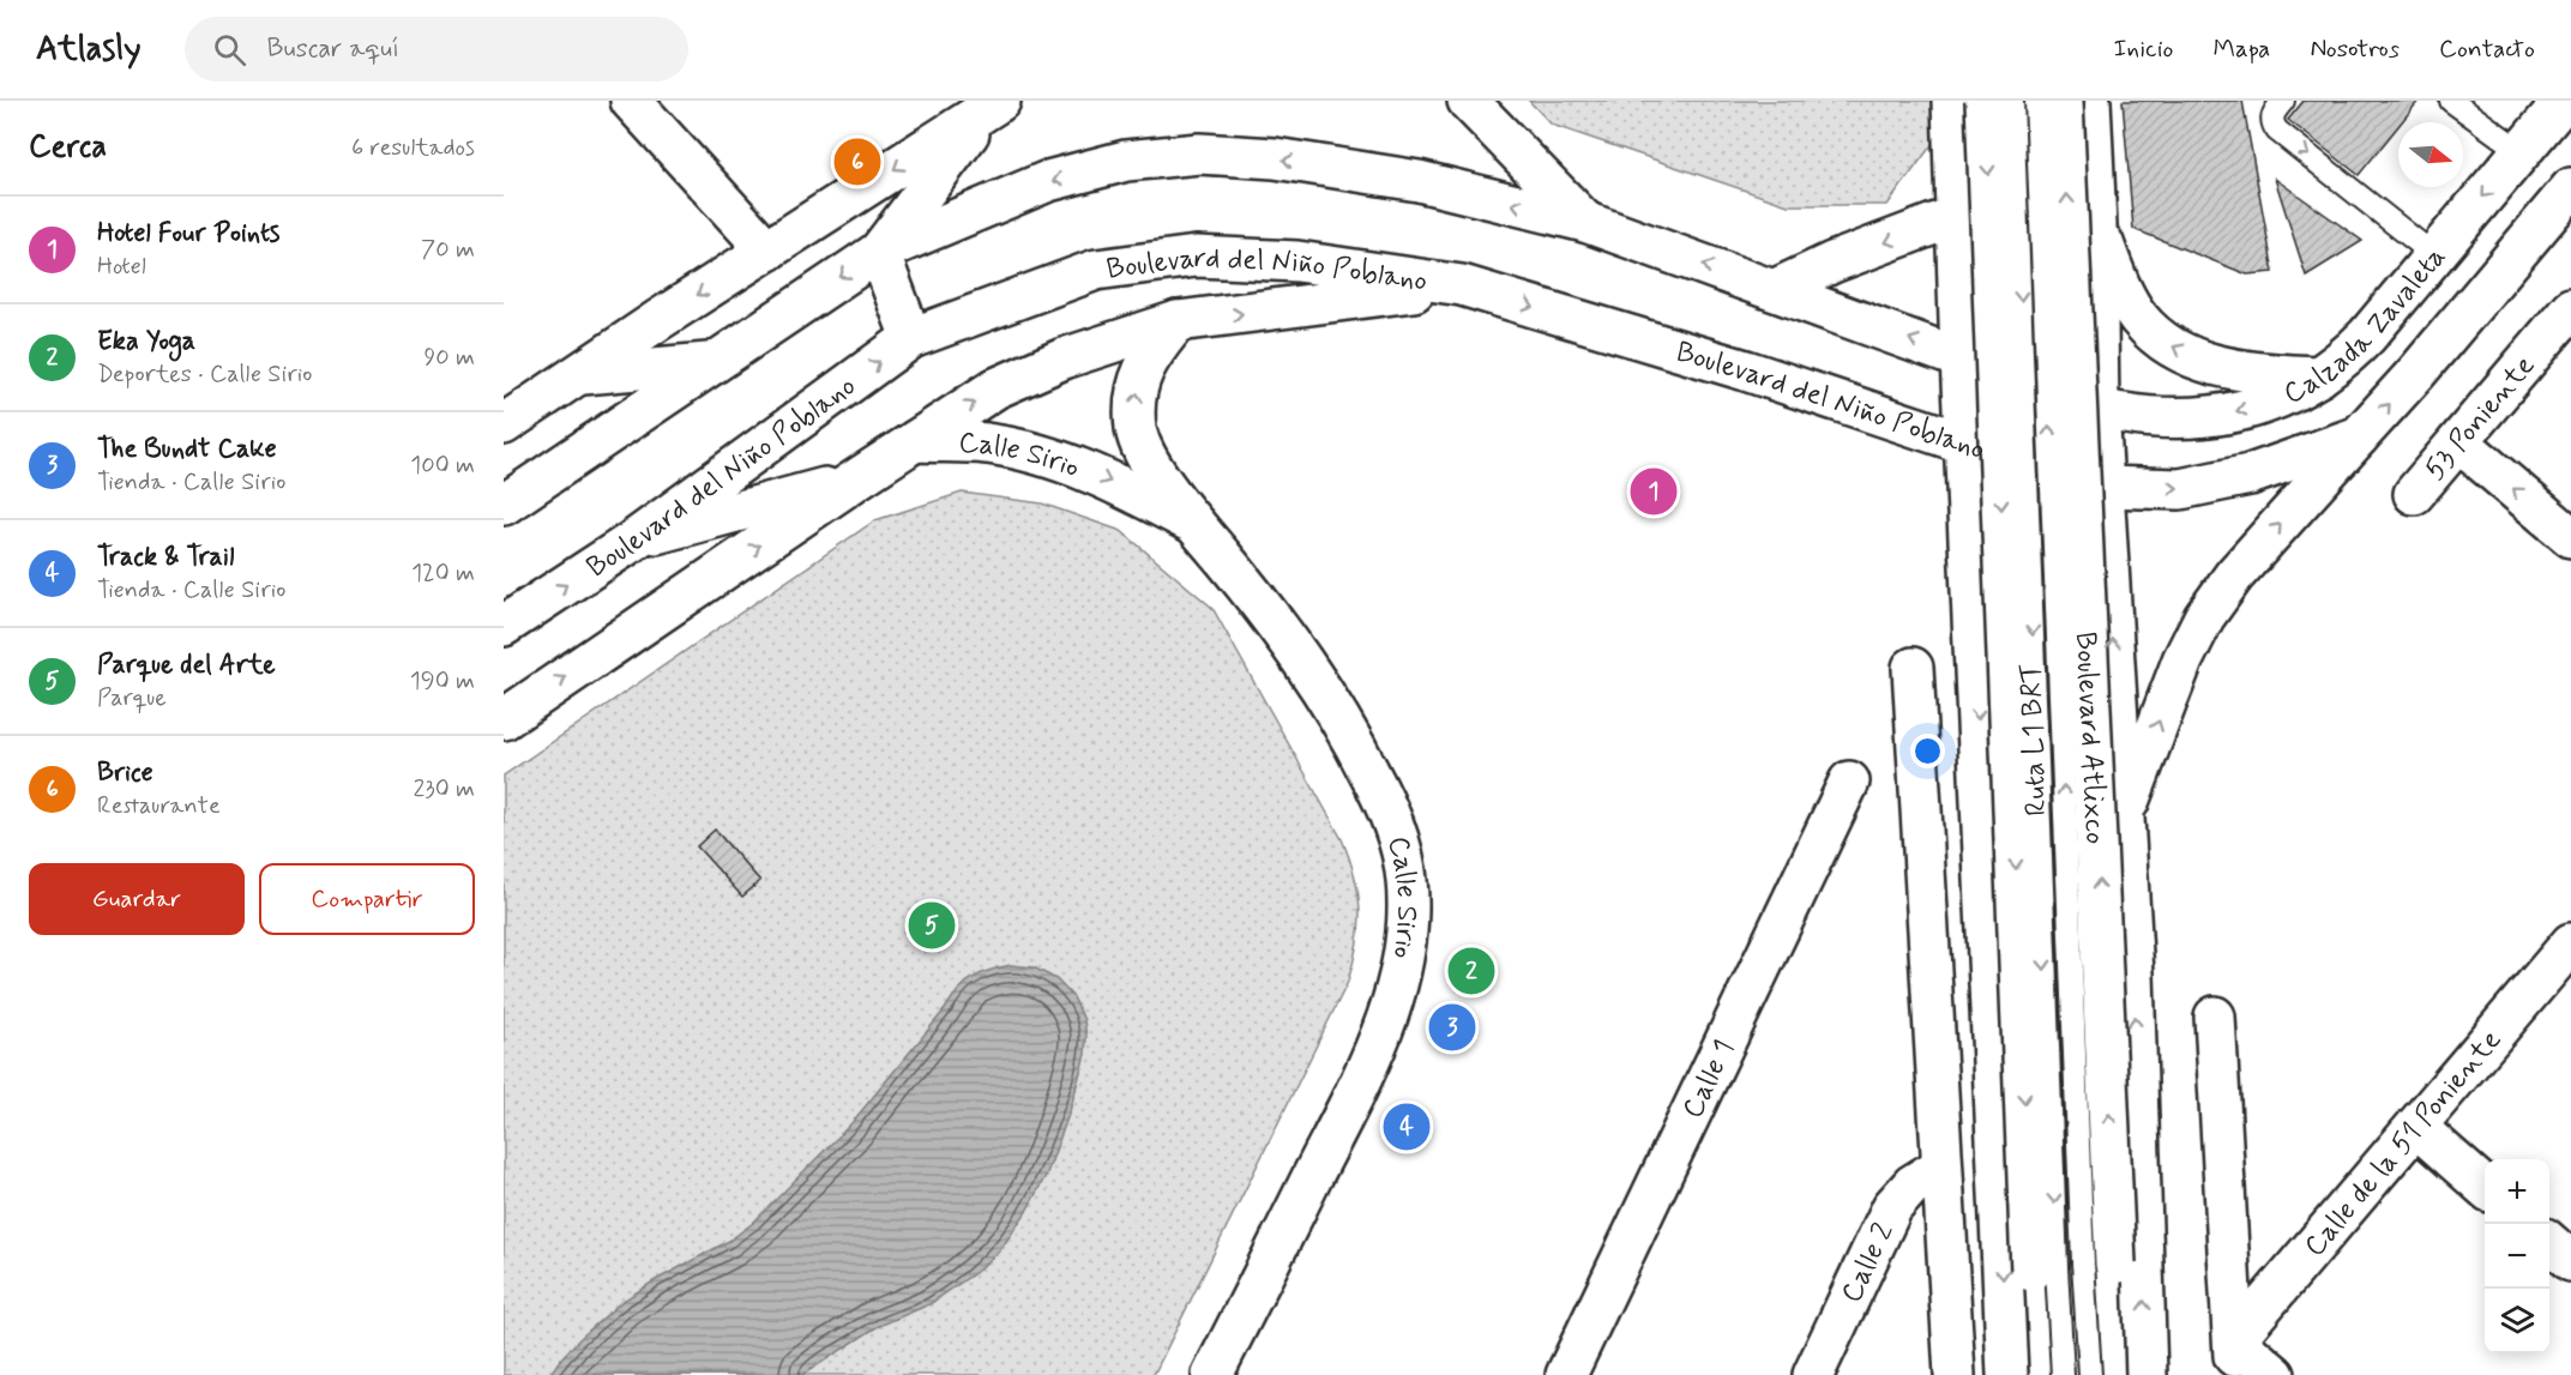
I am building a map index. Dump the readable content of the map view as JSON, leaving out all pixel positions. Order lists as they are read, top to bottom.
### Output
{
  "streets": {
    "main road": [
      "Boulevard del Niño Poblano",
      "Calzada Zavaleta",
      "53 Poniente",
      "Calle Sirio",
      "Boulevard Atlixco",
      "Calle 1",
      "Calle de la 51 Poniente",
      "Calle 2"
    ],
    "lane": ["Ruta L1 BRT"]
  },
  "crossings": [
    ["Boulevard Atlixco", "Ruta L1 BRT"]
  ],
  "north": "right",
  "page": {
    "header": "Atlasly",
    "search": "Buscar aquí",
    "nav": [
      "Inicio",
      "Mapa",
      "Nosotros",
      "Contacto"
    ],
    "heading": ["Cerca", "6 resultados"],
    "pins": [
      "6",
      "1",
      "5",
      "2",
      "3",
      "4"
    ],
    "list": [
      {
        "mark": "1",
        "name": "Hotel Four Points",
        "note": "Hotel",
        "value": "70 m"
      },
      {
        "mark": "2",
        "name": "Eka Yoga",
        "note": "Deportes · Calle Sirio",
        "value": "90 m"
      },
      {
        "mark": "3",
        "name": "The Bundt Cake",
        "note": "Tienda · Calle Sirio",
        "value": "100 m"
      },
      {
        "mark": "4",
        "name": "Track & Trail",
        "note": "Tienda · Calle Sirio",
        "value": "120 m"
      },
      {
        "mark": "5",
        "name": "Parque del Arte",
        "note": "Parque",
        "value": "190 m"
      },
      {
        "mark": "6",
        "name": "Brice",
        "note": "Restaurante",
        "value": "230 m"
      }
    ],
    "buttons": ["Guardar", "Compartir"],
    "map_buttons": ["+", "−"]
  }
}
